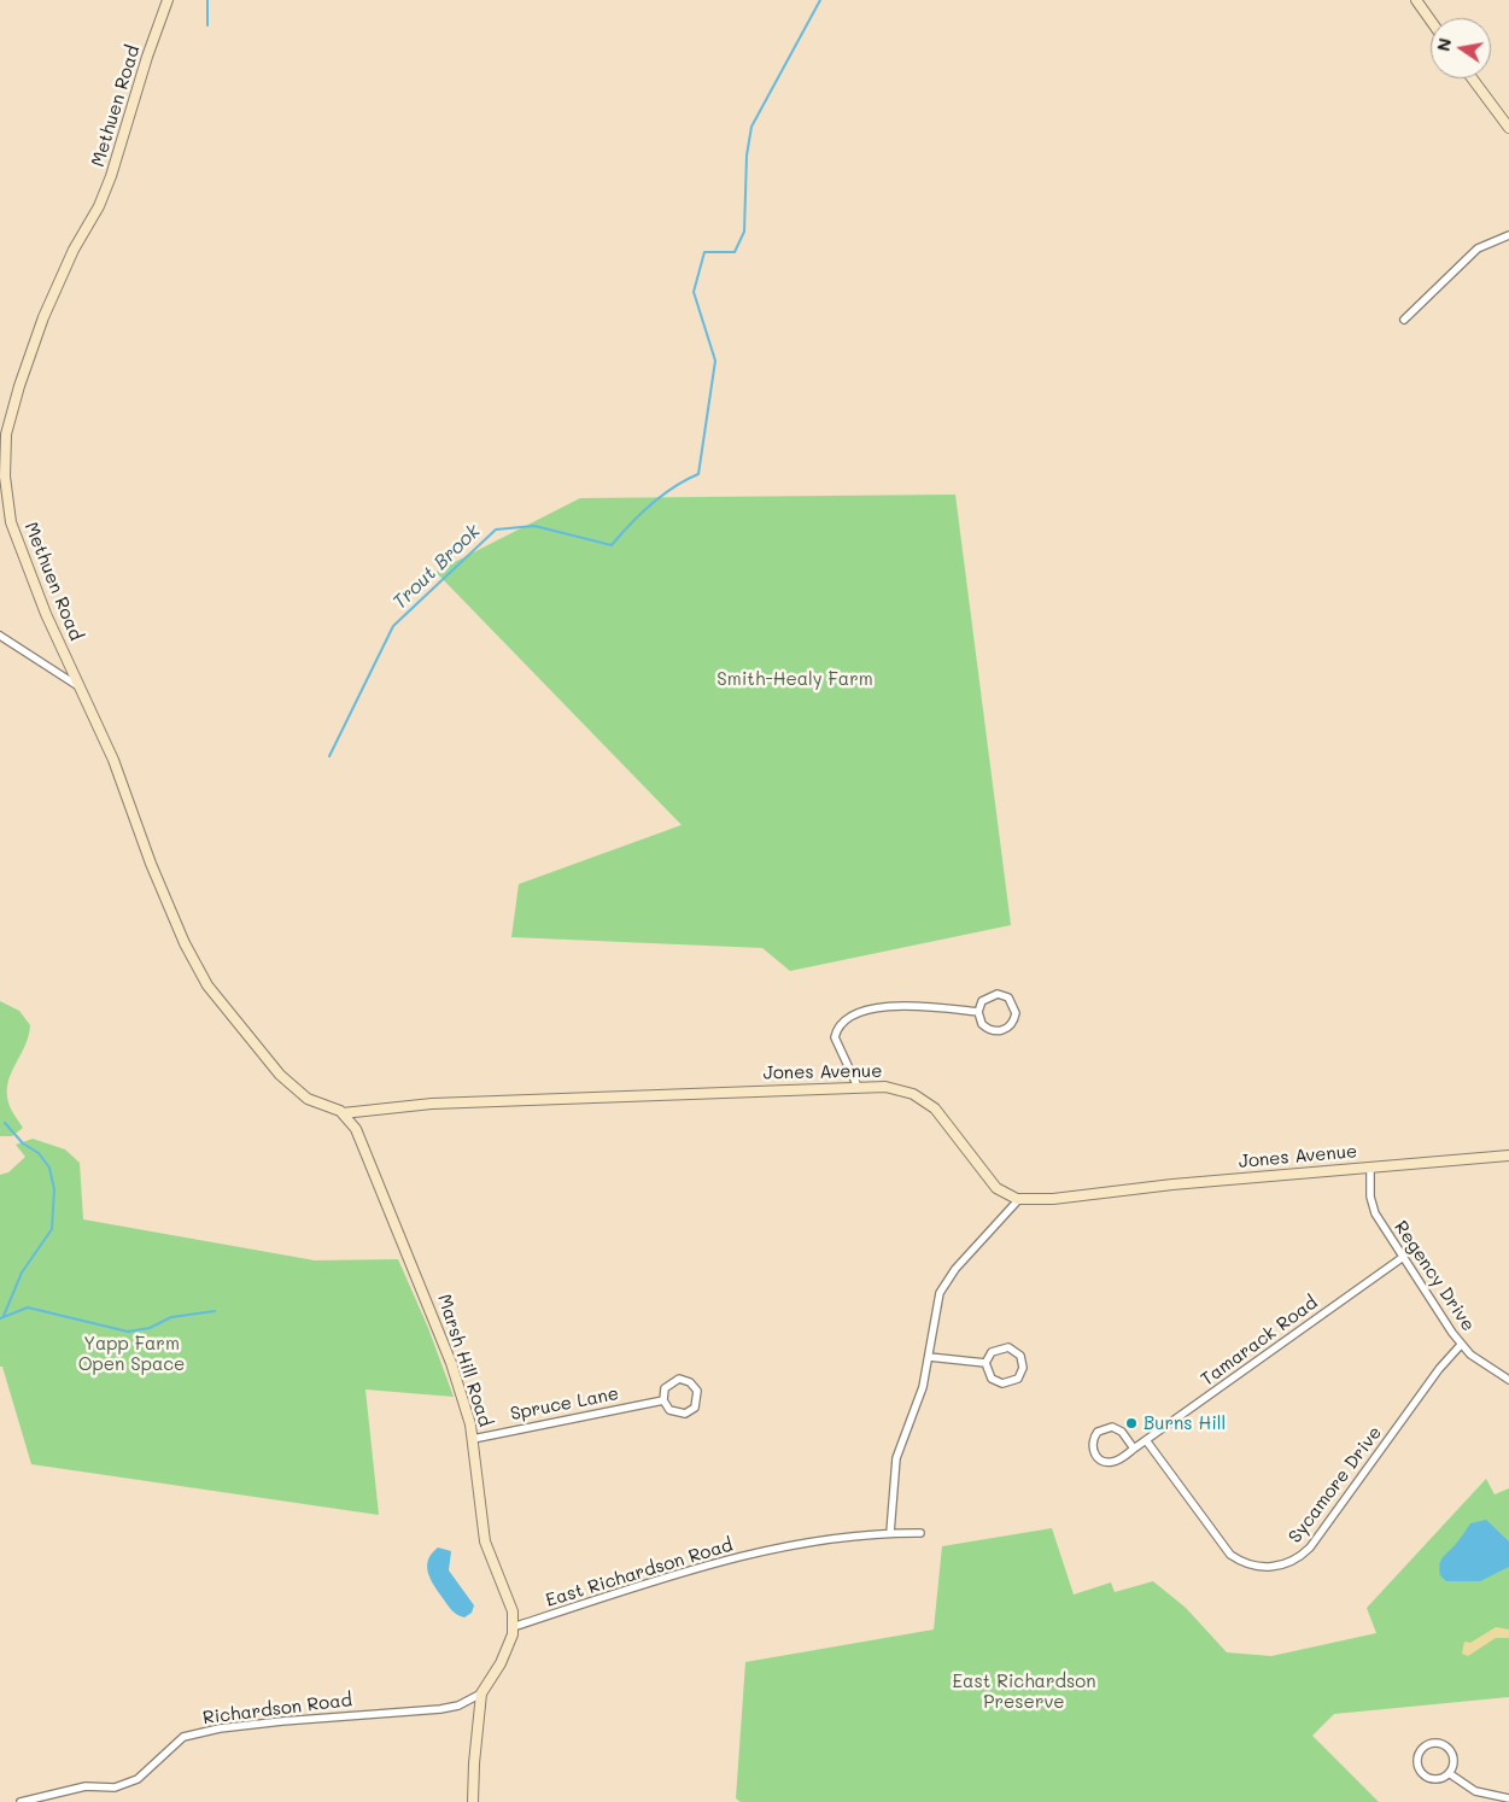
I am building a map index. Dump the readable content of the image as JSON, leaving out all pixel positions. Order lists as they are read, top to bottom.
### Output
{
  "streets": {
    "street": [
      "Methuen Road",
      "Jones Avenue",
      "Regency Drive",
      "Tamarack Road",
      "Marsh Hill Road",
      "Spruce Lane",
      "Sycamore Drive",
      "East Richardson Road",
      "Richardson Road"
    ]
  },
  "crossings": [
    ["Methuen Road", "Jones Avenue"],
    ["Methuen Road", "Marsh Hill Road"],
    ["Jones Avenue", "Regency Drive"],
    ["Jones Avenue", "Marsh Hill Road"],
    ["Regency Drive", "Tamarack Road"],
    ["Regency Drive", "Sycamore Drive"],
    ["Tamarack Road", "Sycamore Drive"],
    ["Marsh Hill Road", "Spruce Lane"],
    ["Marsh Hill Road", "East Richardson Road"],
    ["Marsh Hill Road", "Richardson Road"]
  ],
  "water": ["Trout Brook"],
  "parks": ["Smith-Healy Farm", "Yapp Farm Open Space", "East Richardson Preserve"],
  "places": ["Burns Hill"],
  "north": "left"
}
